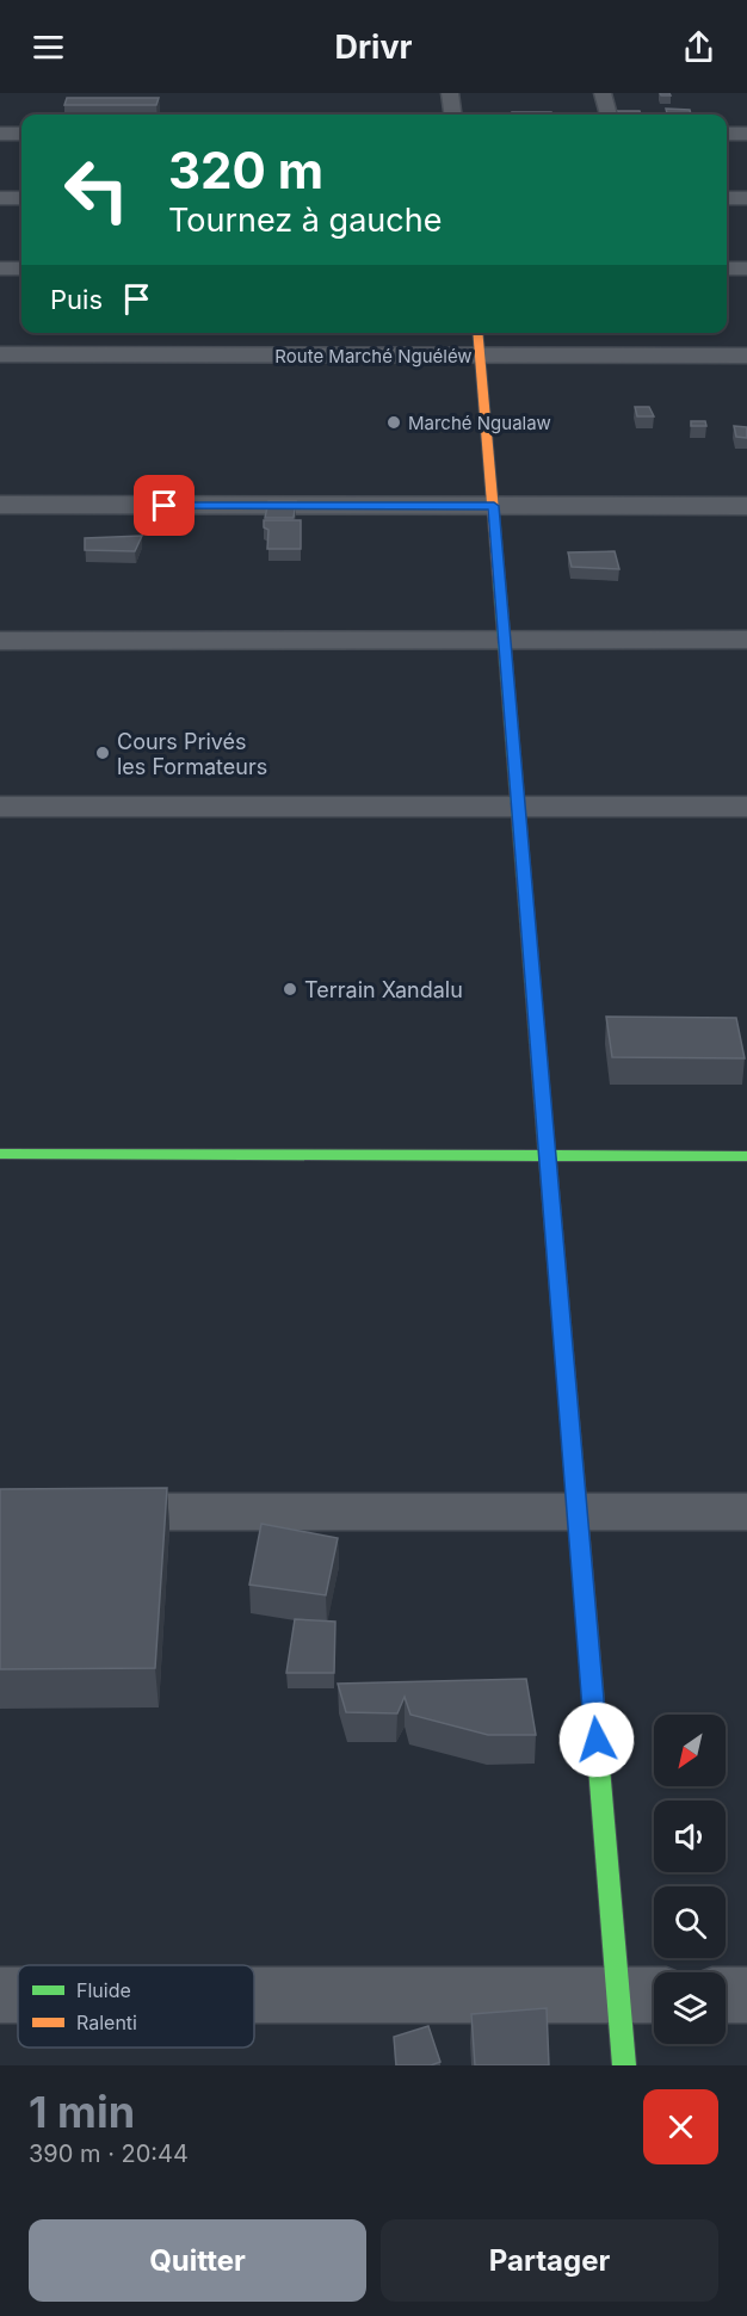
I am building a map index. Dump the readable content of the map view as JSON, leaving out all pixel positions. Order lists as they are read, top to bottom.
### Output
{
  "streets": {
    "street": ["Route Marché Nguéléw"]
  },
  "places": ["Marché Ngualaw", "Cours Privés les Formateurs", "Terrain Xandalu"],
  "legend": ["Fluide", "Ralenti"],
  "north": "bottom left",
  "page": {
    "header": "Drivr",
    "turn": ["320 m", "Tournez à gauche"],
    "then": "Puis",
    "heading": ["1 min", "390 m · 20:44"],
    "buttons": ["Quitter", "Partager"]
  }
}
